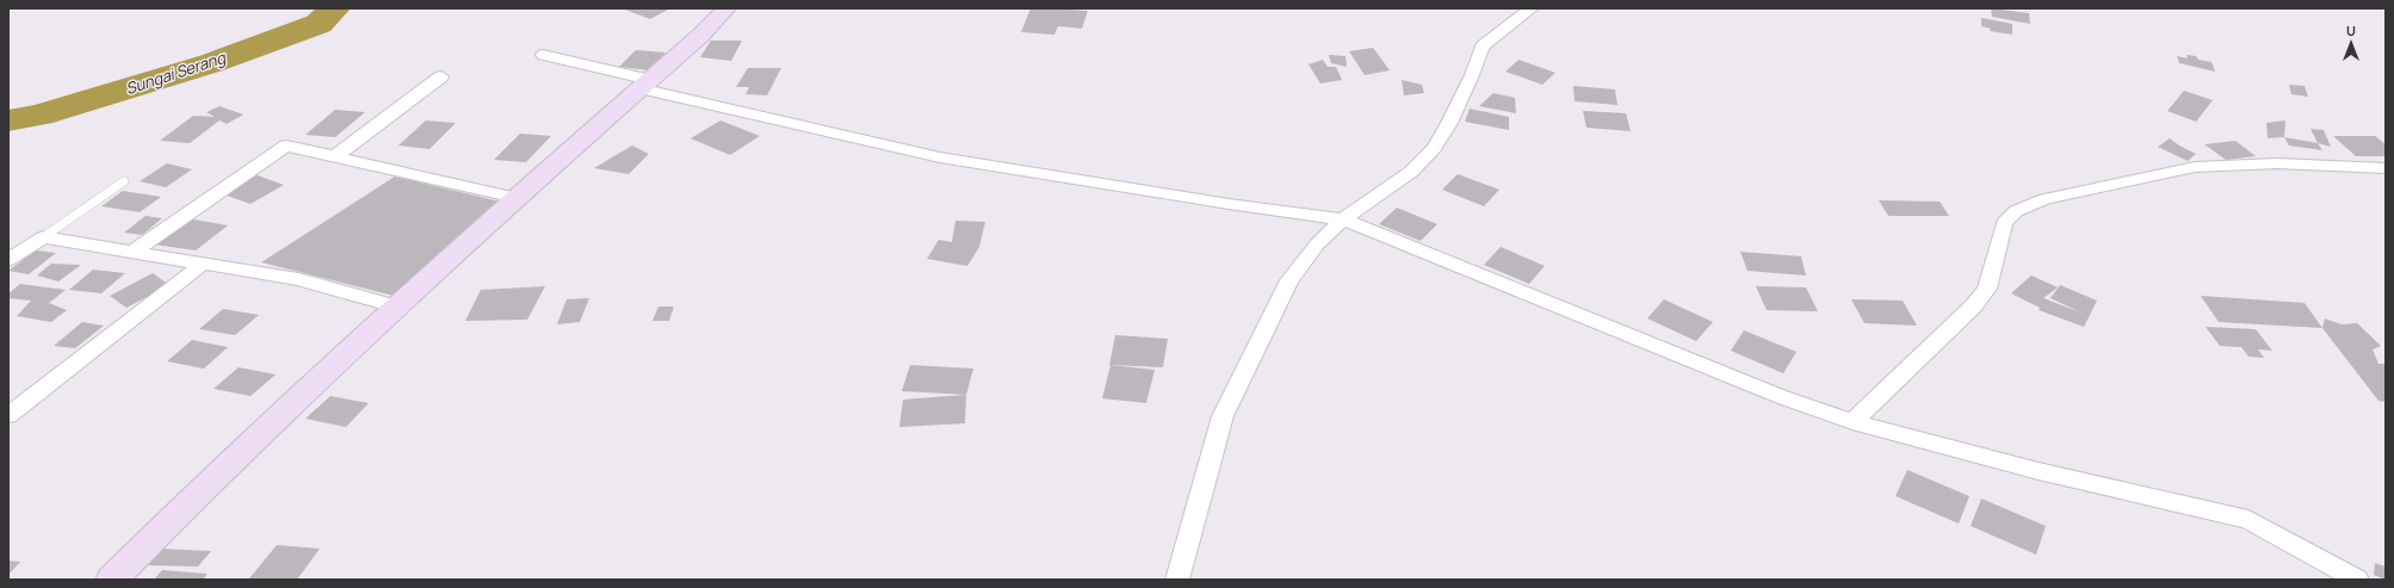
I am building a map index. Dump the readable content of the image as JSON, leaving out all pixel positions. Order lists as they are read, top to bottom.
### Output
{
  "water": ["Sungai Serang"],
  "north": "top"
}
